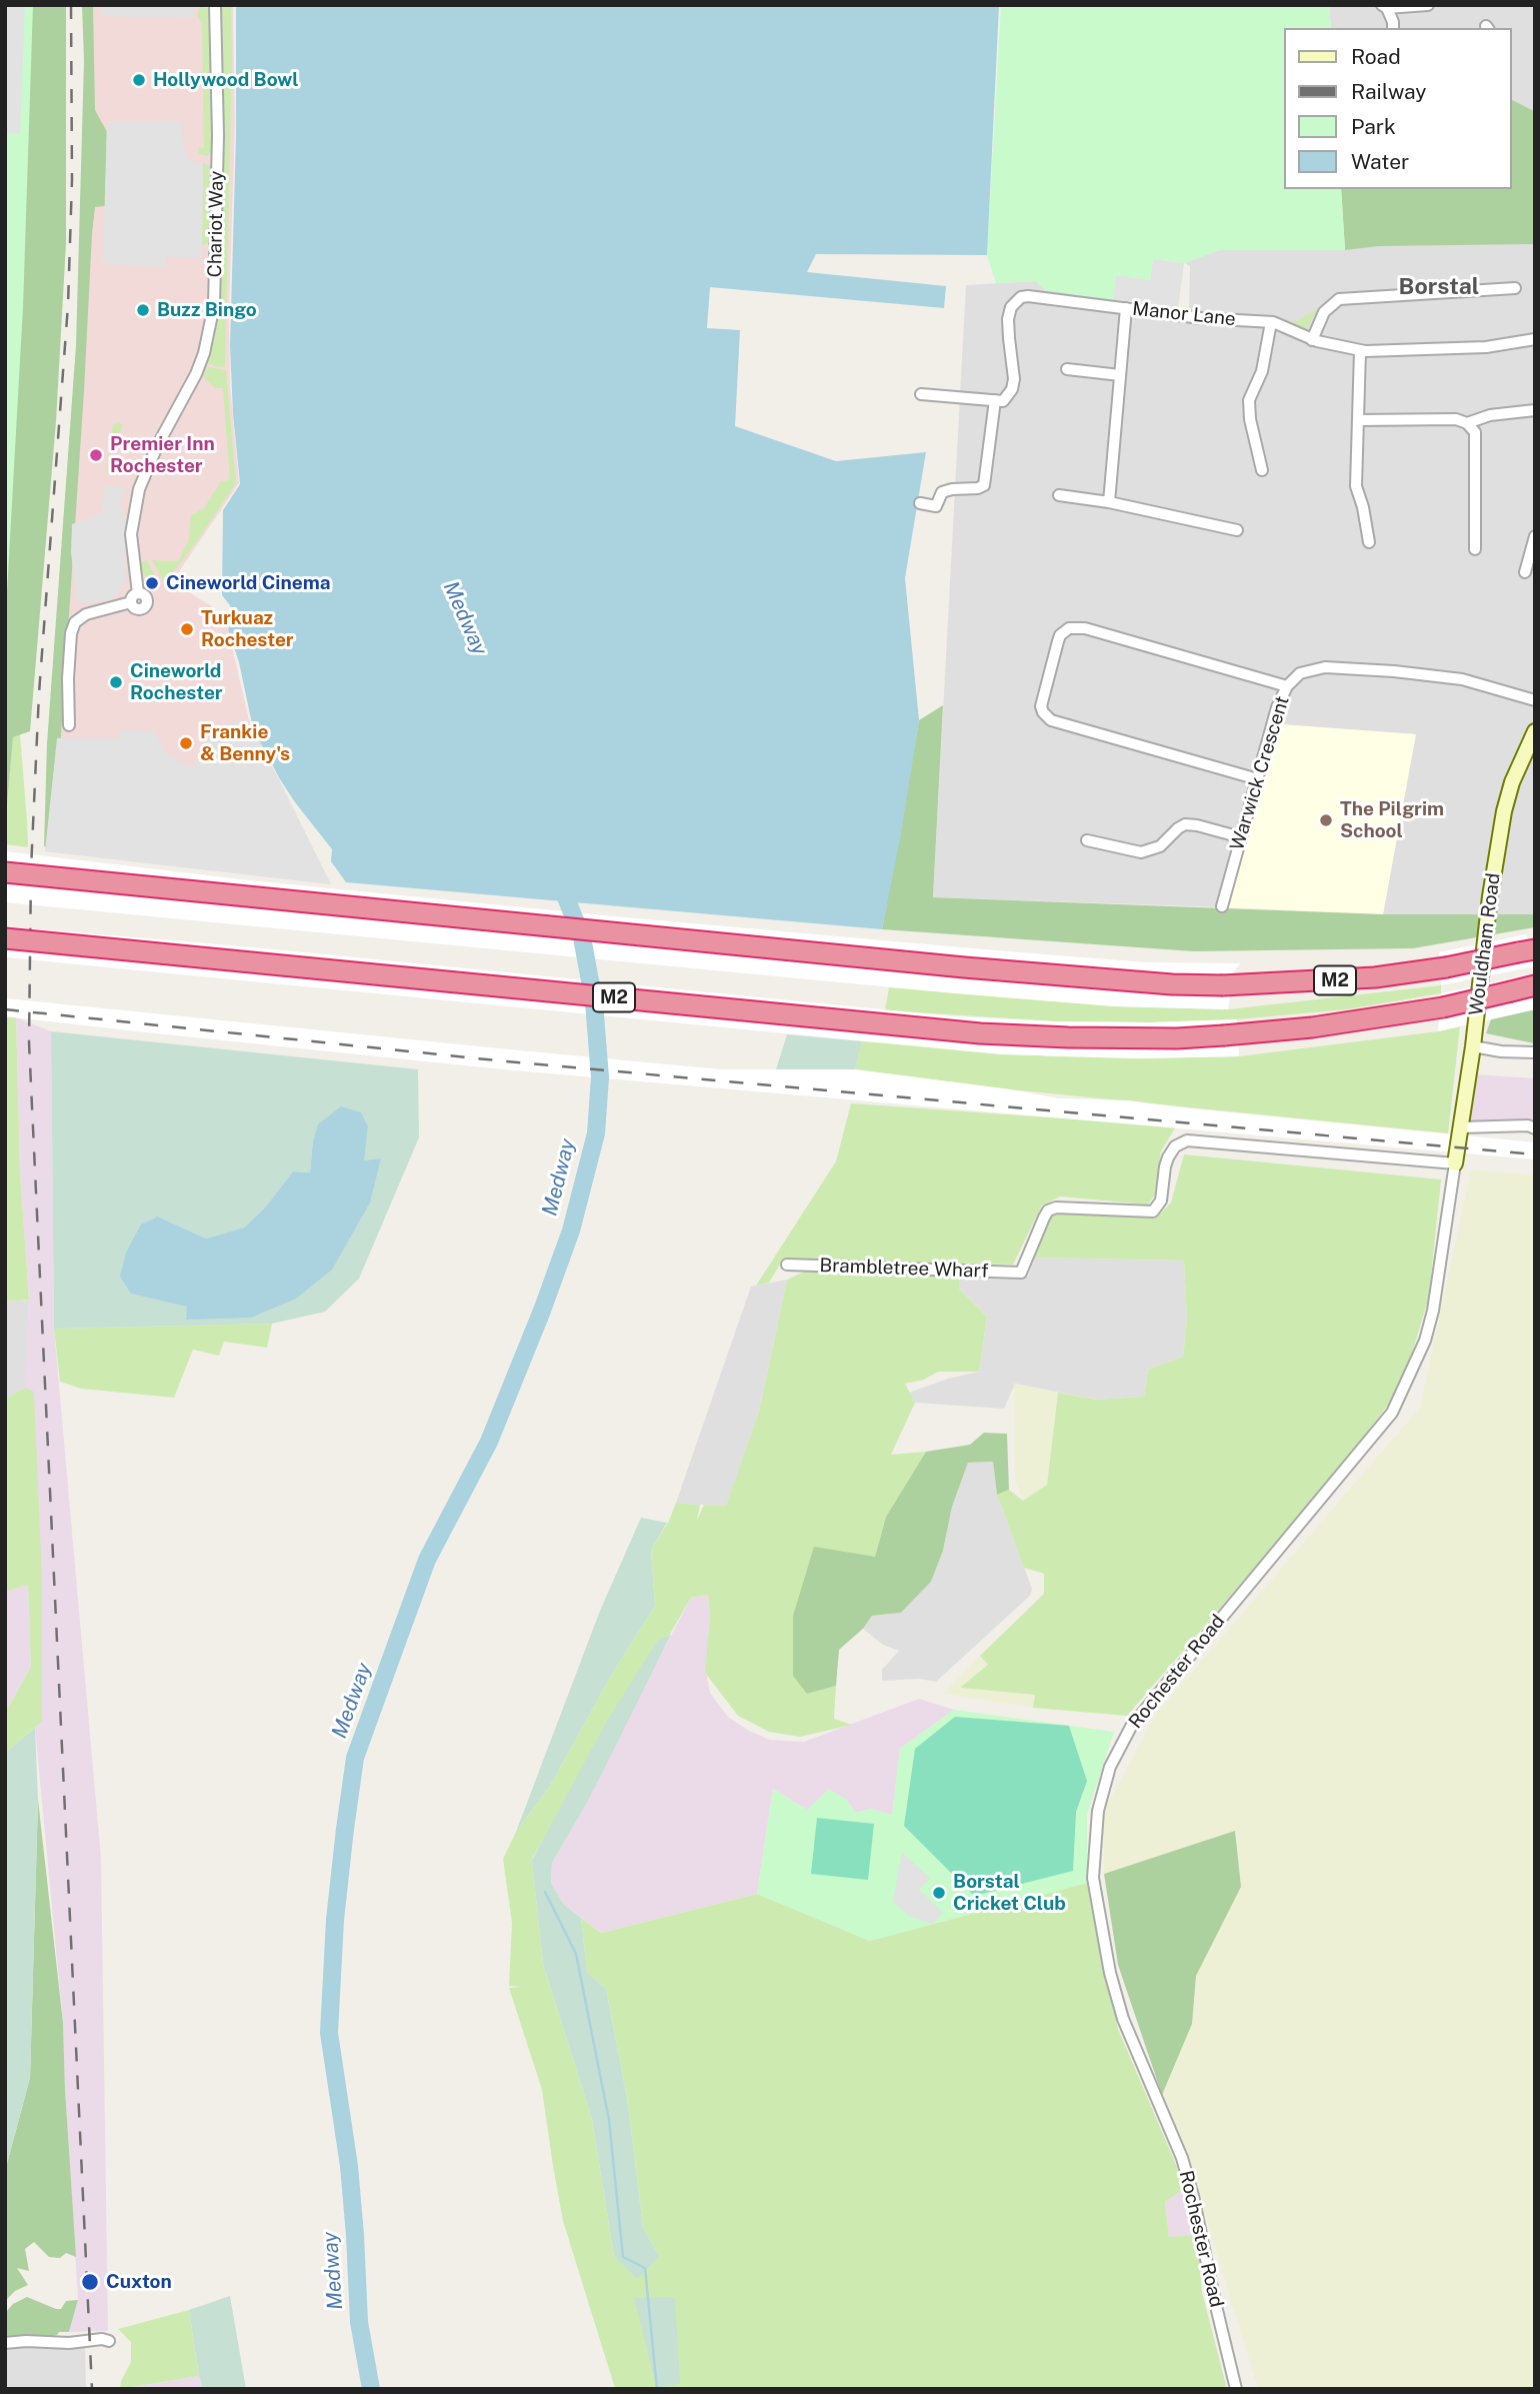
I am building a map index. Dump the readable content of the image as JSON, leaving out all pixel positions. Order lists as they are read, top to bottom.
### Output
{
  "streets": {
    "highway": ["M2"],
    "street": [
      "Chariot Way",
      "Manor Lane",
      "Warwick Crescent",
      "Wouldham Road",
      "Brambletree Wharf",
      "Rochester Road"
    ]
  },
  "crossings": [
    ["Wouldham Road", "Brambletree Wharf"],
    ["Wouldham Road", "Rochester Road"],
    ["Brambletree Wharf", "Rochester Road"]
  ],
  "districts": ["Borstal"],
  "water": ["Medway"],
  "places": [
    "Hollywood Bowl",
    "Buzz Bingo",
    "Premier Inn Rochester",
    "Cineworld Cinema",
    "Turkuaz Rochester",
    "Cineworld Rochester",
    "Frankie & Benny's",
    "The Pilgrim School",
    "Borstal Cricket Club",
    "Cuxton"
  ],
  "legend": [
    "Road",
    "Railway",
    "Park",
    "Water"
  ]
}
